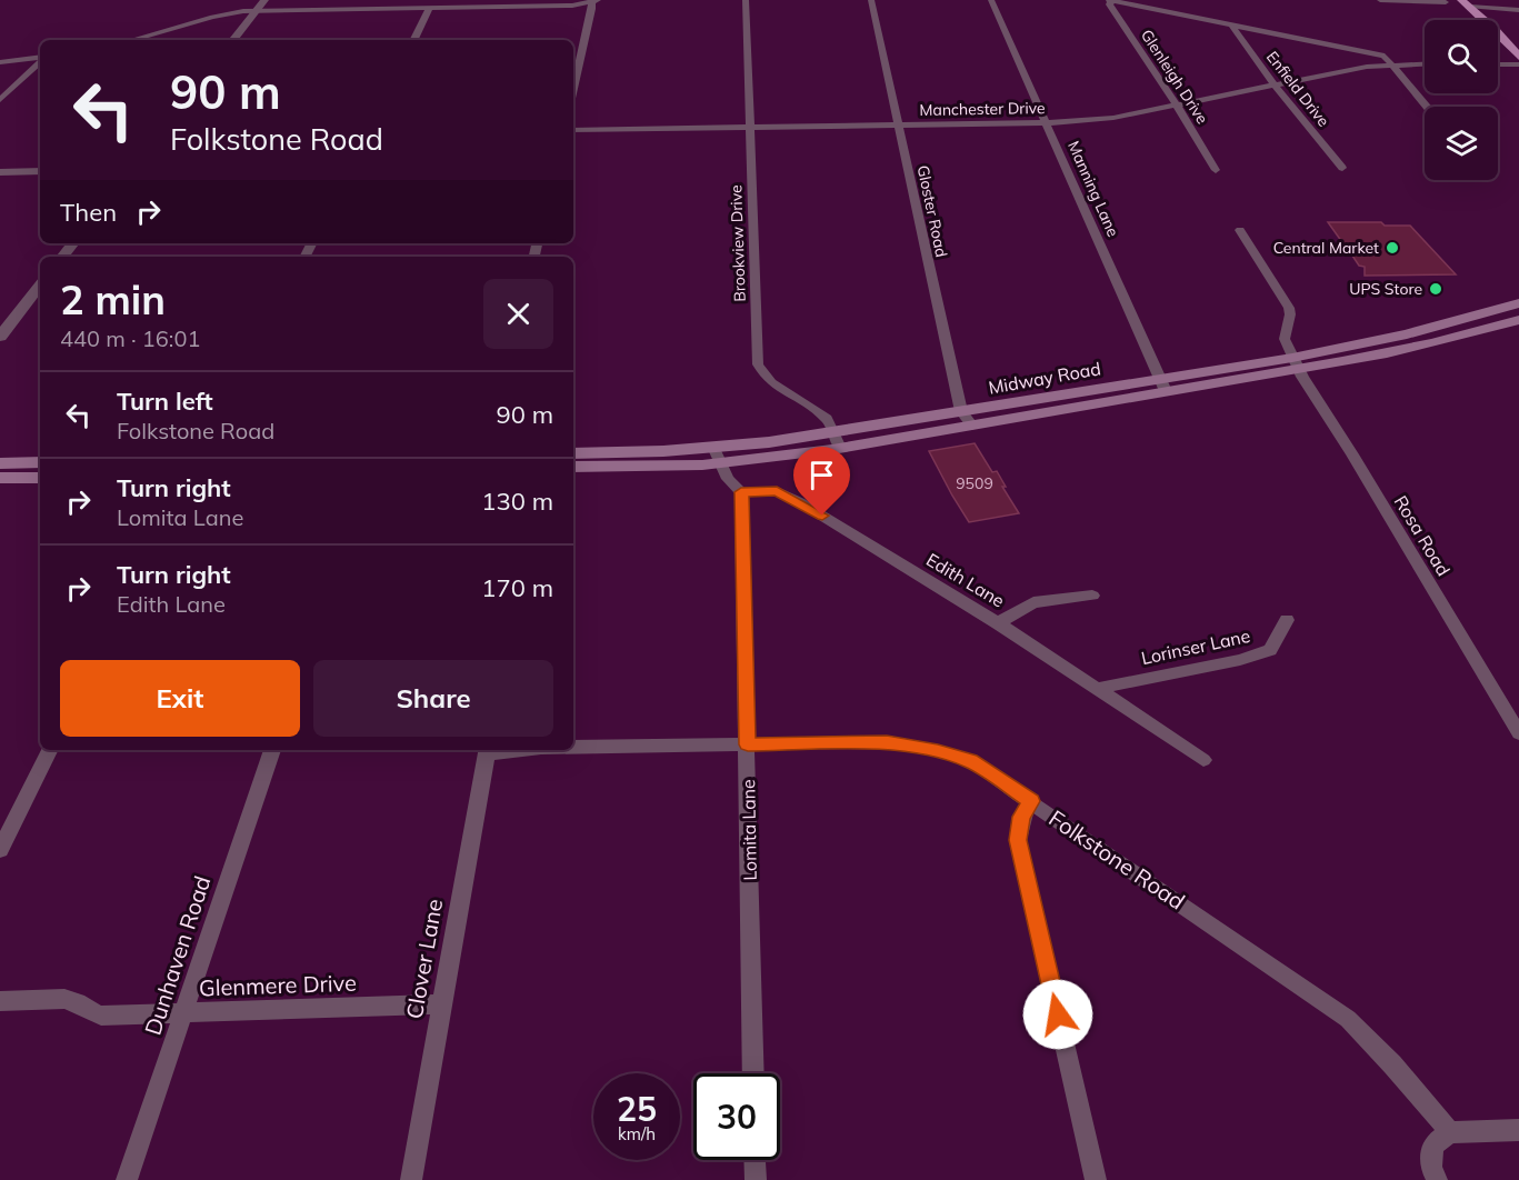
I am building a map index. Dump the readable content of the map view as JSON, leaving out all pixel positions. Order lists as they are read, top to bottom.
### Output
{
  "streets": {
    "main road": ["Midway Road"],
    "street": [
      "Glenleigh Drive",
      "Enfield Drive",
      "Manchester Drive",
      "Manning Lane",
      "Gloster Road",
      "Brookview Drive",
      "Rosa Road",
      "Edith Lane",
      "Lorinser Lane",
      "Lomita Lane",
      "Folkstone Road",
      "Dunhaven Road",
      "Clover Lane",
      "Glenmere Drive"
    ]
  },
  "crossings": [
    ["Glenleigh Drive", "Manchester Drive"],
    ["Enfield Drive", "Manchester Drive"],
    ["Manchester Drive", "Manning Lane"],
    ["Manchester Drive", "Gloster Road"],
    ["Manchester Drive", "Brookview Drive"],
    ["Manning Lane", "Midway Road"],
    ["Gloster Road", "Midway Road"],
    ["Brookview Drive", "Midway Road"],
    ["Midway Road", "Rosa Road"],
    ["Edith Lane", "Lorinser Lane"],
    ["Edith Lane", "Lomita Lane"],
    ["Lomita Lane", "Folkstone Road"],
    ["Dunhaven Road", "Glenmere Drive"],
    ["Clover Lane", "Glenmere Drive"]
  ],
  "places": ["Central Market", "UPS Store"],
  "house_numbers": ["9509"],
  "page": {
    "turn": ["90 m", "Folkstone Road"],
    "then": "Then",
    "heading": ["2 min", "440 m · 16:01"],
    "list": [
      {
        "name": "Turn left",
        "note": "Folkstone Road",
        "value": "90 m"
      },
      {
        "name": "Turn right",
        "note": "Lomita Lane",
        "value": "130 m"
      },
      {
        "name": "Turn right",
        "note": "Edith Lane",
        "value": "170 m"
      }
    ],
    "buttons": ["Exit", "Share"],
    "speed": "25 km/h",
    "limit": "30"
  }
}
